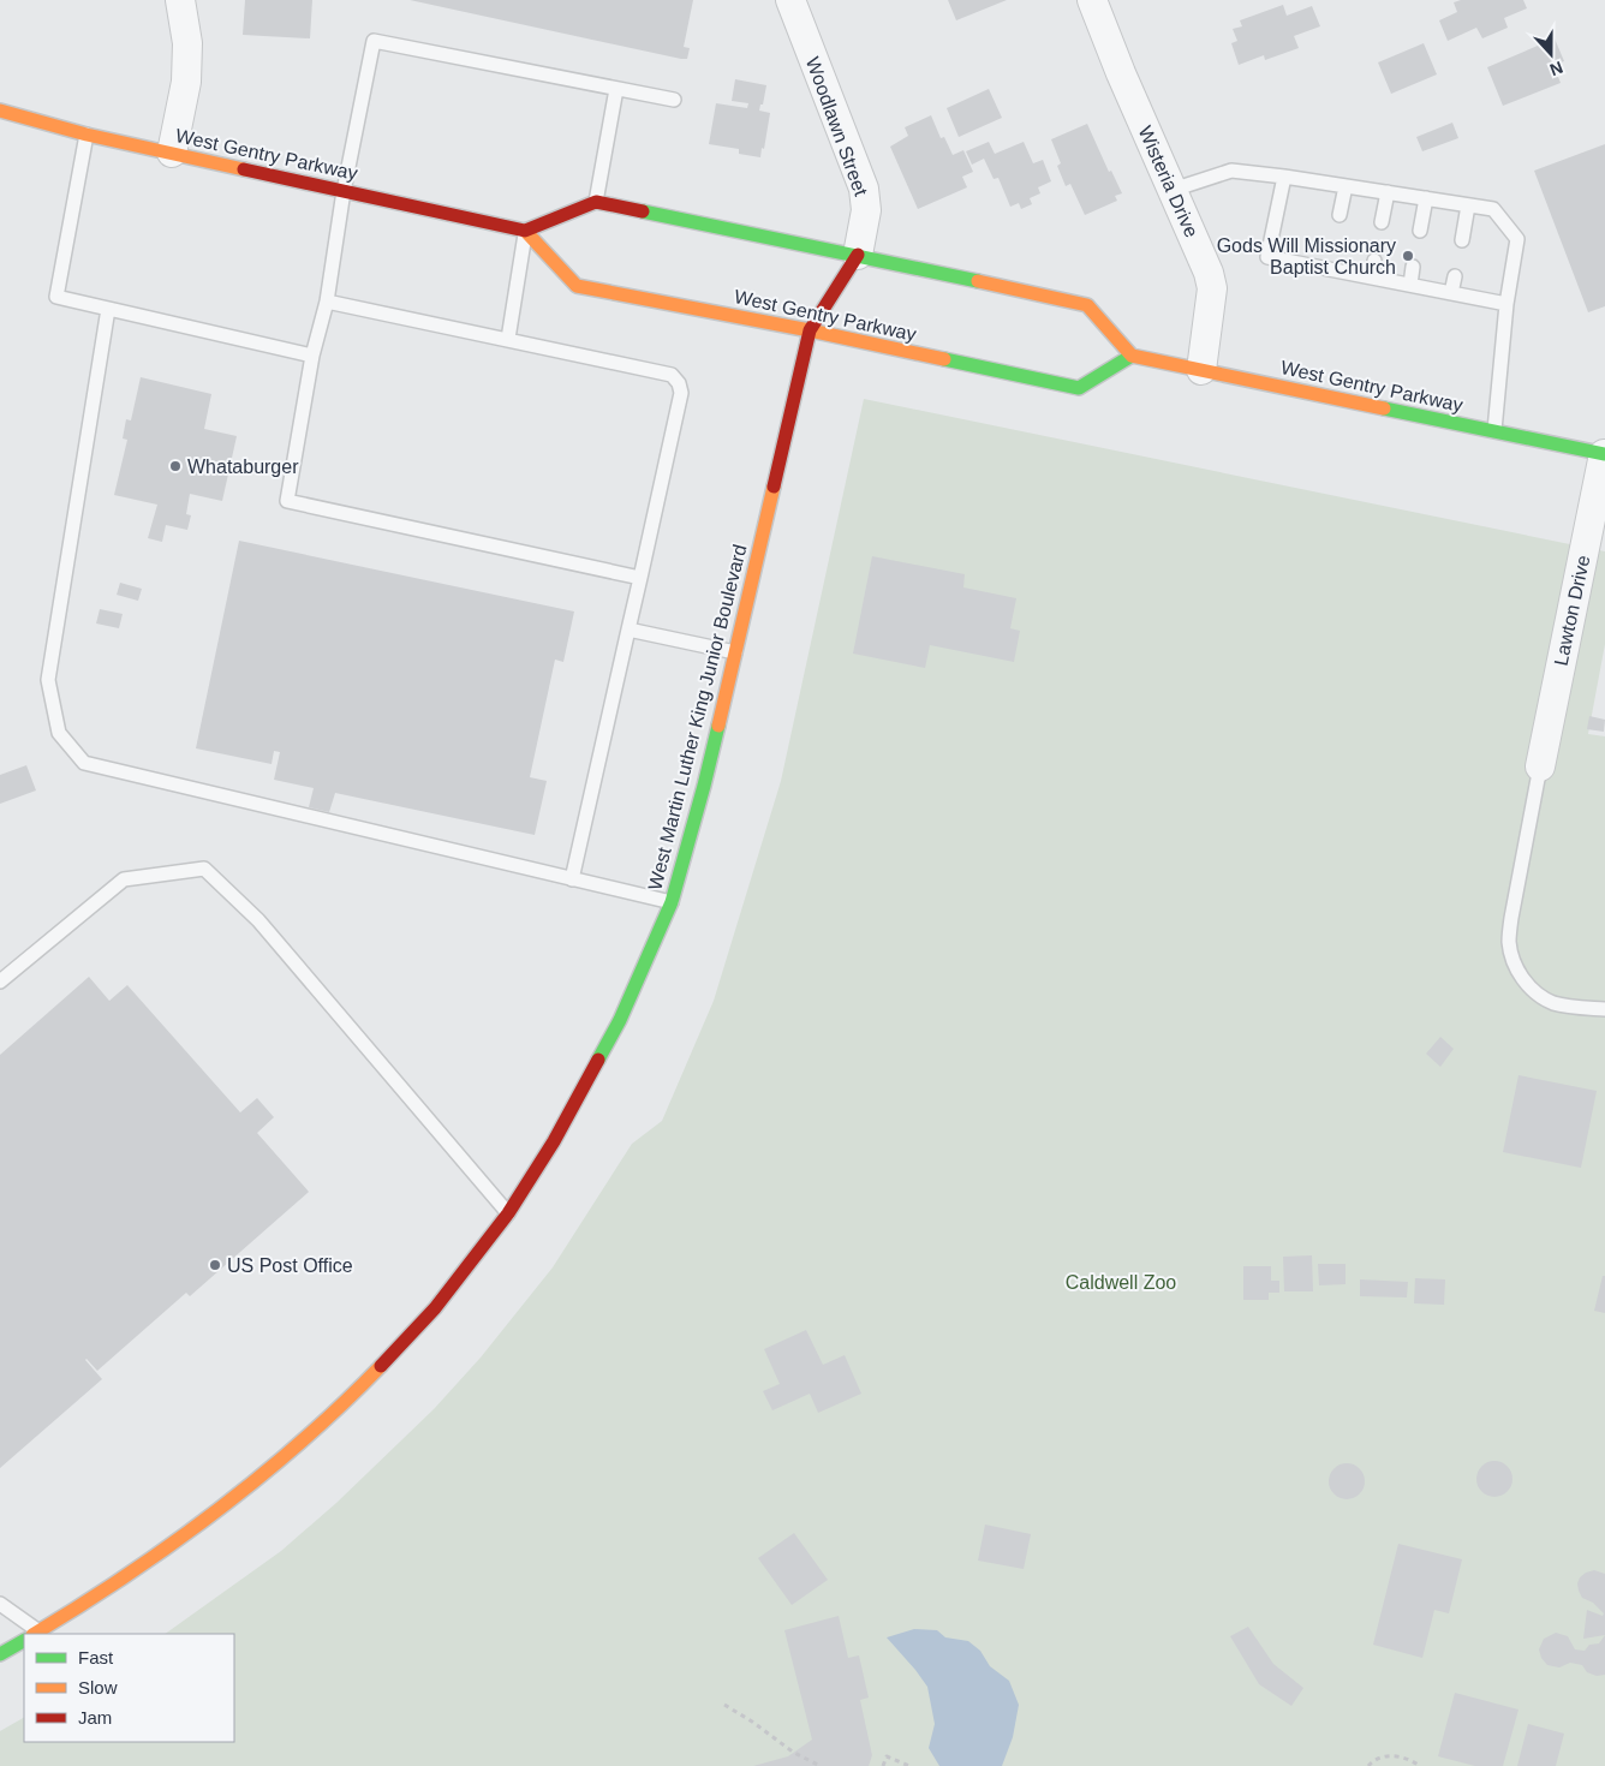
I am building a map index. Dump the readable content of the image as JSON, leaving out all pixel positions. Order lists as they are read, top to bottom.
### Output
{
  "streets": {
    "main road": ["West Gentry Parkway", "West Martin Luther King Junior Boulevard"],
    "street": ["Woodlawn Street", "Wisteria Drive", "Lawton Drive"]
  },
  "crossings": [
    ["Woodlawn Street", "West Martin Luther King Junior Boulevard"],
    ["West Gentry Parkway", "Wisteria Drive"],
    ["West Gentry Parkway", "Lawton Drive"],
    ["West Gentry Parkway", "West Martin Luther King Junior Boulevard"]
  ],
  "parks": ["Caldwell Zoo"],
  "places": ["Gods Will Missionary Baptist Church", "Whataburger", "US Post Office"],
  "legend": ["Fast", "Slow", "Jam"],
  "north": "bottom"
}
